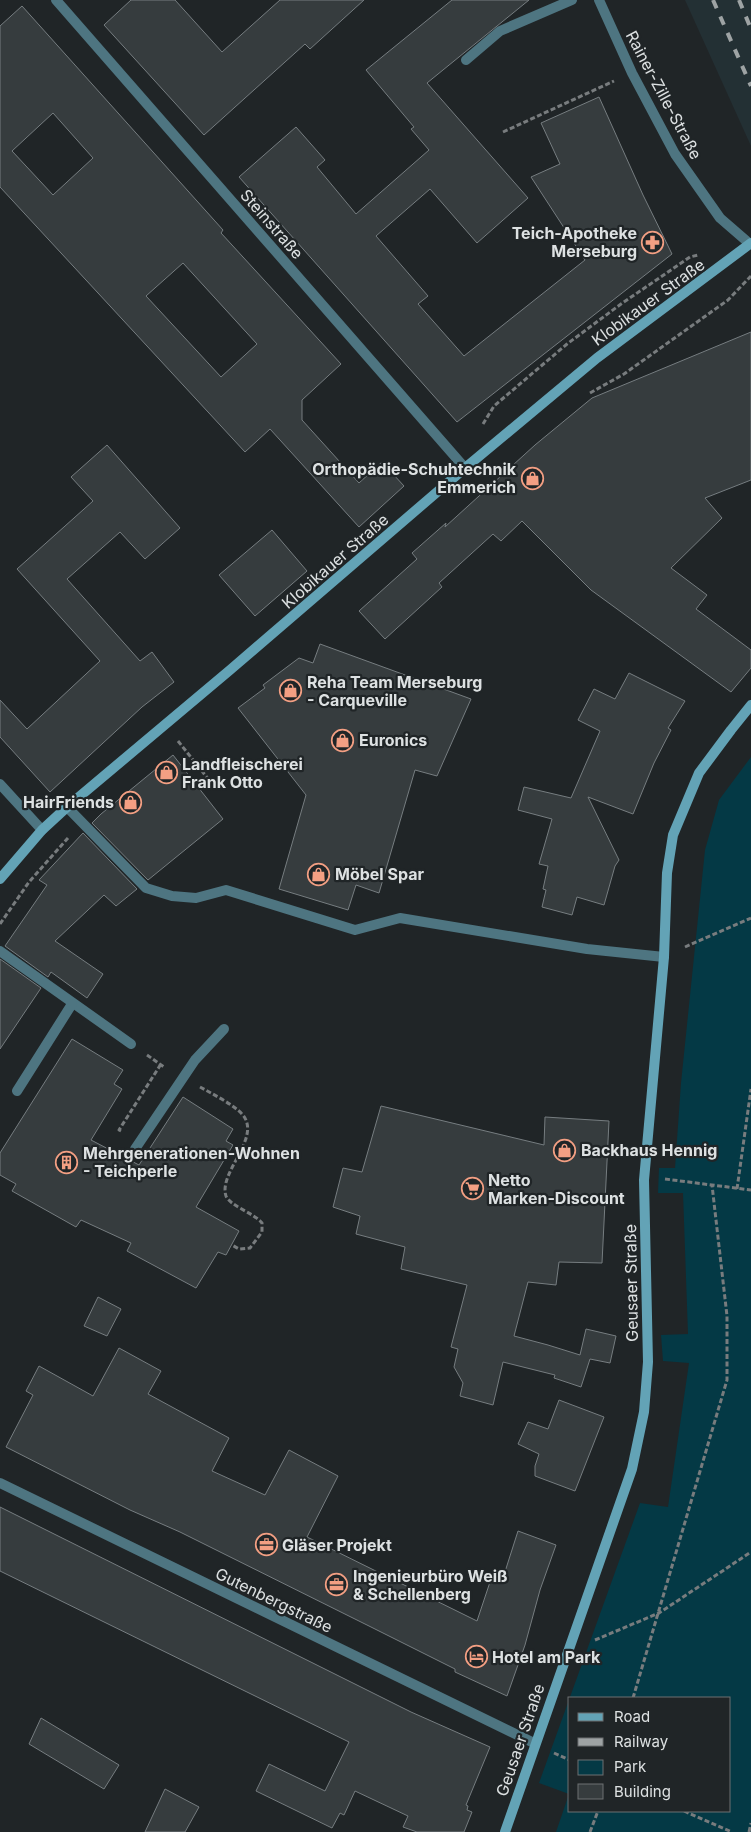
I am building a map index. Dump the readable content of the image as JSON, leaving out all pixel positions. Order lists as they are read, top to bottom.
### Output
{
  "streets": {
    "street": [
      "Rainer-Zille-Straße",
      "Steinstraße",
      "Klobikauer Straße",
      "Geusaer Straße",
      "Gutenbergstraße"
    ]
  },
  "crossings": [
    ["Rainer-Zille-Straße", "Klobikauer Straße"],
    ["Steinstraße", "Klobikauer Straße"],
    ["Geusaer Straße", "Gutenbergstraße"]
  ],
  "places": {
    "pharmacy": ["Teich-Apotheke Merseburg"],
    "shop": [
      "Orthopädie-Schuhtechnik Emmerich",
      "Reha Team Merseburg - Carqueville",
      "Euronics",
      "Landfleischerei Frank Otto",
      "HairFriends",
      "Möbel Spar",
      "Backhaus Hennig"
    ],
    "building": ["Mehrgenerationen-Wohnen - Teichperle"],
    "supermarket": ["Netto Marken-Discount"],
    "office": ["Gläser Projekt", "Ingenieurbüro Weiß & Schellenberg"],
    "hotel": ["Hotel am Park"]
  },
  "legend": [
    "Road",
    "Railway",
    "Park",
    "Building"
  ]
}
